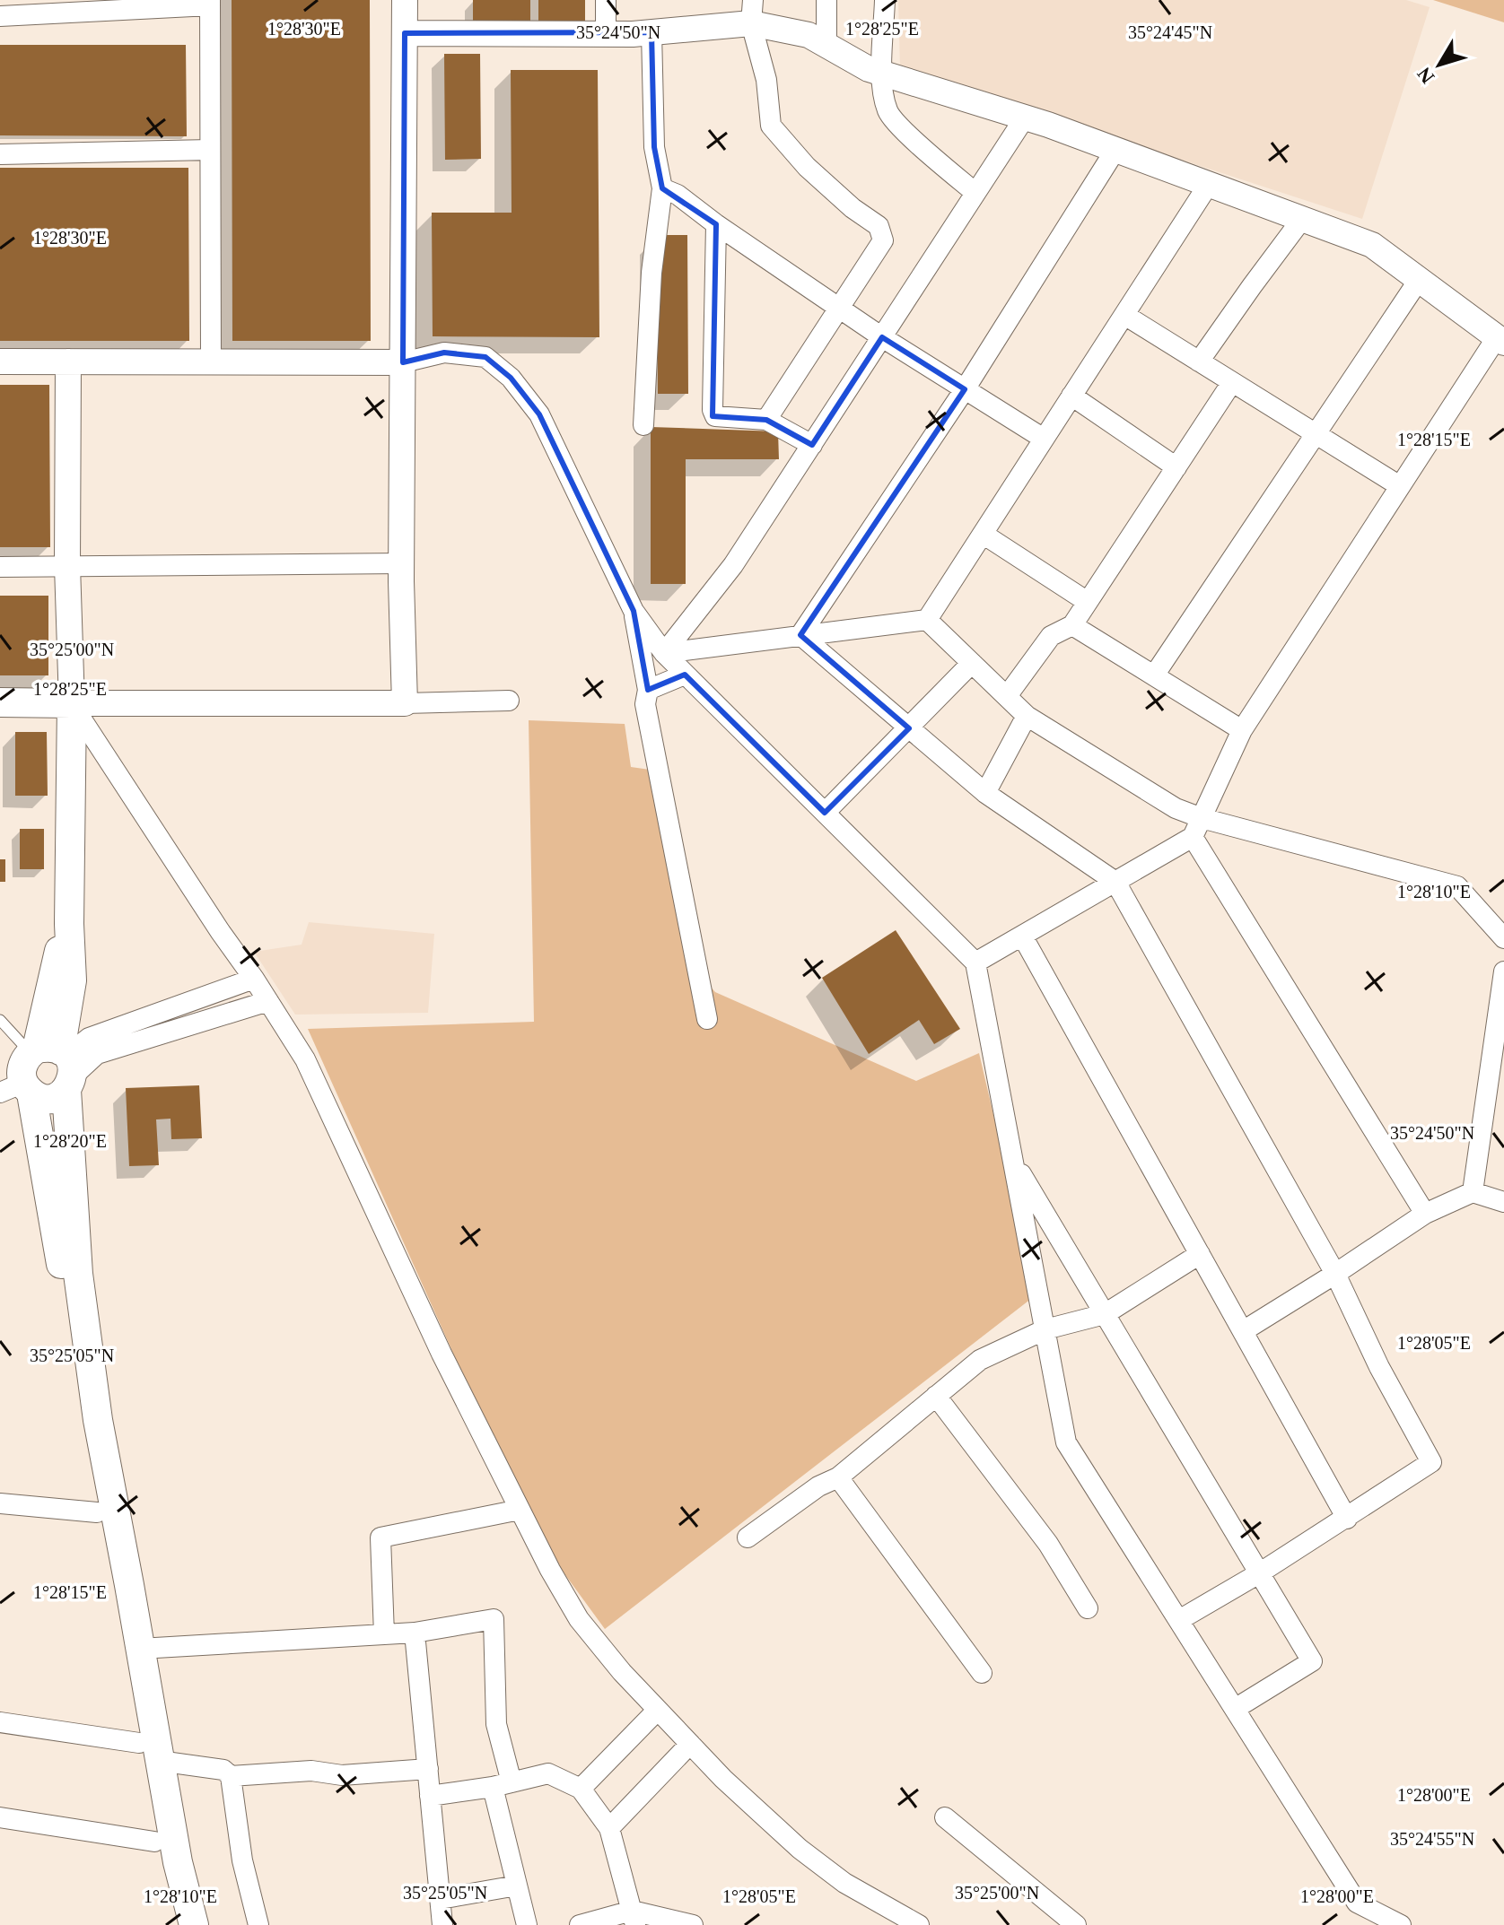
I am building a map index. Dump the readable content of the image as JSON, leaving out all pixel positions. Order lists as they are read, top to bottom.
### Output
{
  "north": "bottom left",
  "coordinates": [
    "1°28'30\"E",
    "1°28'25\"E",
    "35°24'50\"N",
    "35°24'45\"N",
    "1°28'15\"E",
    "35°25'00\"N",
    "1°28'10\"E",
    "1°28'20\"E",
    "1°28'05\"E",
    "35°25'05\"N",
    "1°28'00\"E",
    "35°24'55\"N"
  ]
}
